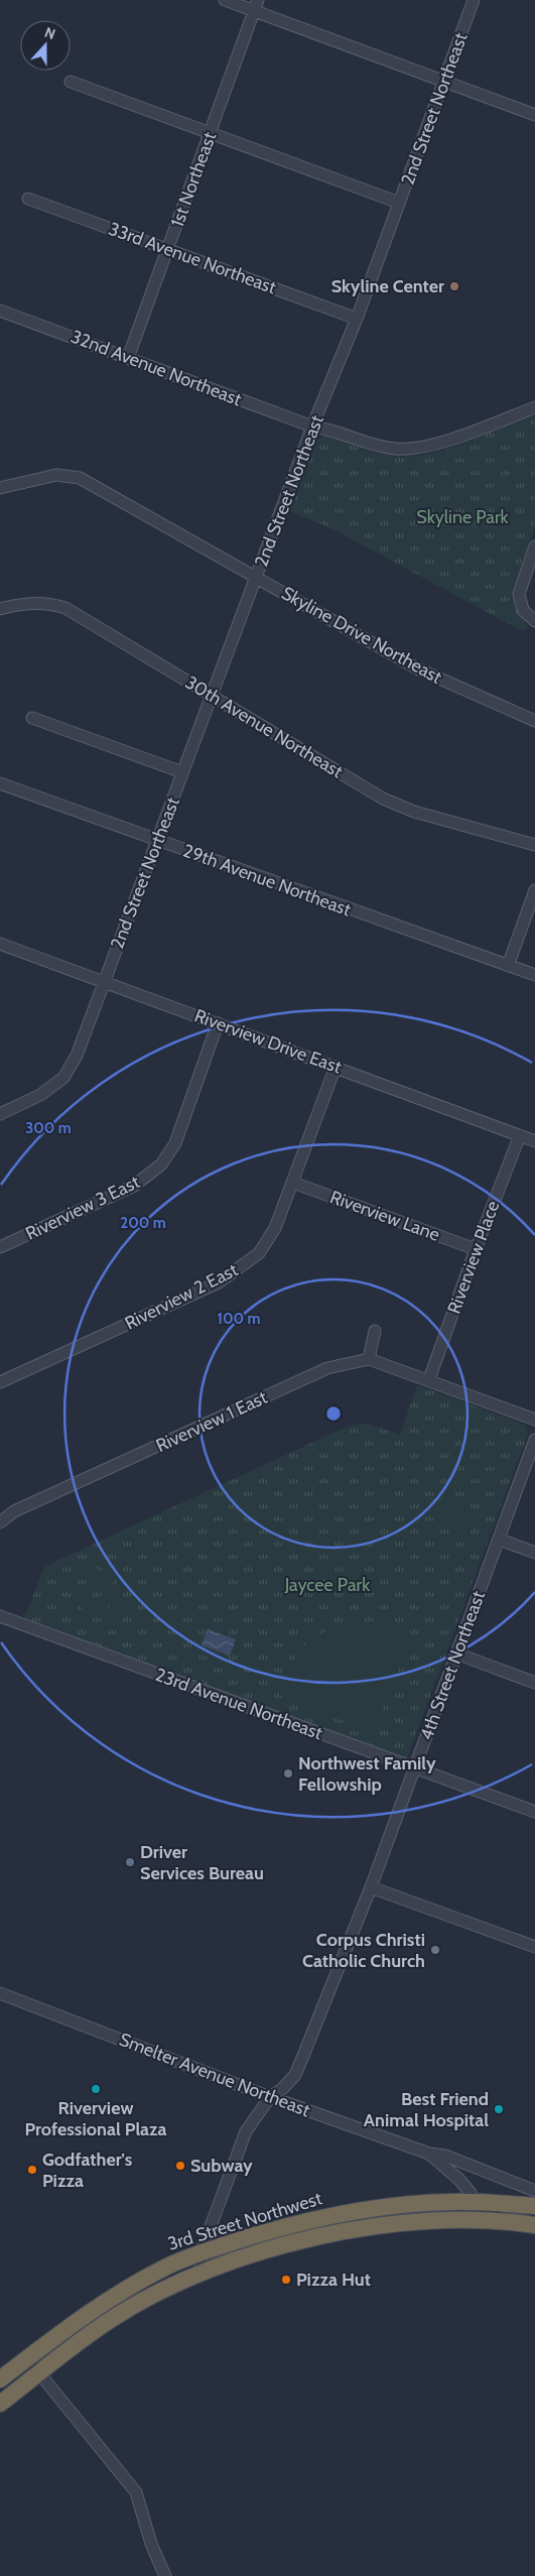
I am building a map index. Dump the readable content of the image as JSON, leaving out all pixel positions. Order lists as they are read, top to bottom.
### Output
{
  "streets": {
    "highway": ["3rd Street Northwest"],
    "street": [
      "2nd Street Northeast",
      "1st Northeast",
      "33rd Avenue Northeast",
      "32nd Avenue Northeast",
      "Skyline Drive Northeast",
      "30th Avenue Northeast",
      "29th Avenue Northeast",
      "Riverview Drive East",
      "Riverview 3 East",
      "Riverview Lane",
      "Riverview Place",
      "Riverview 2 East",
      "Riverview 1 East",
      "4th Street Northeast",
      "23rd Avenue Northeast",
      "Smelter Avenue Northeast"
    ]
  },
  "crossings": [
    ["2nd Street Northeast", "33rd Avenue Northeast"],
    ["2nd Street Northeast", "32nd Avenue Northeast"],
    ["2nd Street Northeast", "Skyline Drive Northeast"],
    ["2nd Street Northeast", "30th Avenue Northeast"],
    ["2nd Street Northeast", "29th Avenue Northeast"],
    ["2nd Street Northeast", "Riverview Drive East"],
    ["1st Northeast", "33rd Avenue Northeast"],
    ["1st Northeast", "32nd Avenue Northeast"],
    ["Riverview Drive East", "Riverview 3 East"],
    ["Riverview Drive East", "Riverview Place"],
    ["Riverview Drive East", "Riverview 2 East"],
    ["Riverview Lane", "Riverview Place"],
    ["Riverview Lane", "Riverview 2 East"],
    ["4th Street Northeast", "23rd Avenue Northeast"],
    ["4th Street Northeast", "Smelter Avenue Northeast"],
    ["4th Street Northeast", "3rd Street Northwest"],
    ["Smelter Avenue Northeast", "3rd Street Northwest"]
  ],
  "parks": ["Skyline Park", "Jaycee Park"],
  "places": [
    "Skyline Center",
    "Northwest Family Fellowship",
    "Driver Services Bureau",
    "Corpus Christi Catholic Church",
    "Riverview Professional Plaza",
    "Best Friend Animal Hospital",
    "Subway",
    "Godfather's Pizza",
    "Pizza Hut"
  ],
  "north": "top",
  "rings": ["300 m", "200 m", "100 m"]
}
